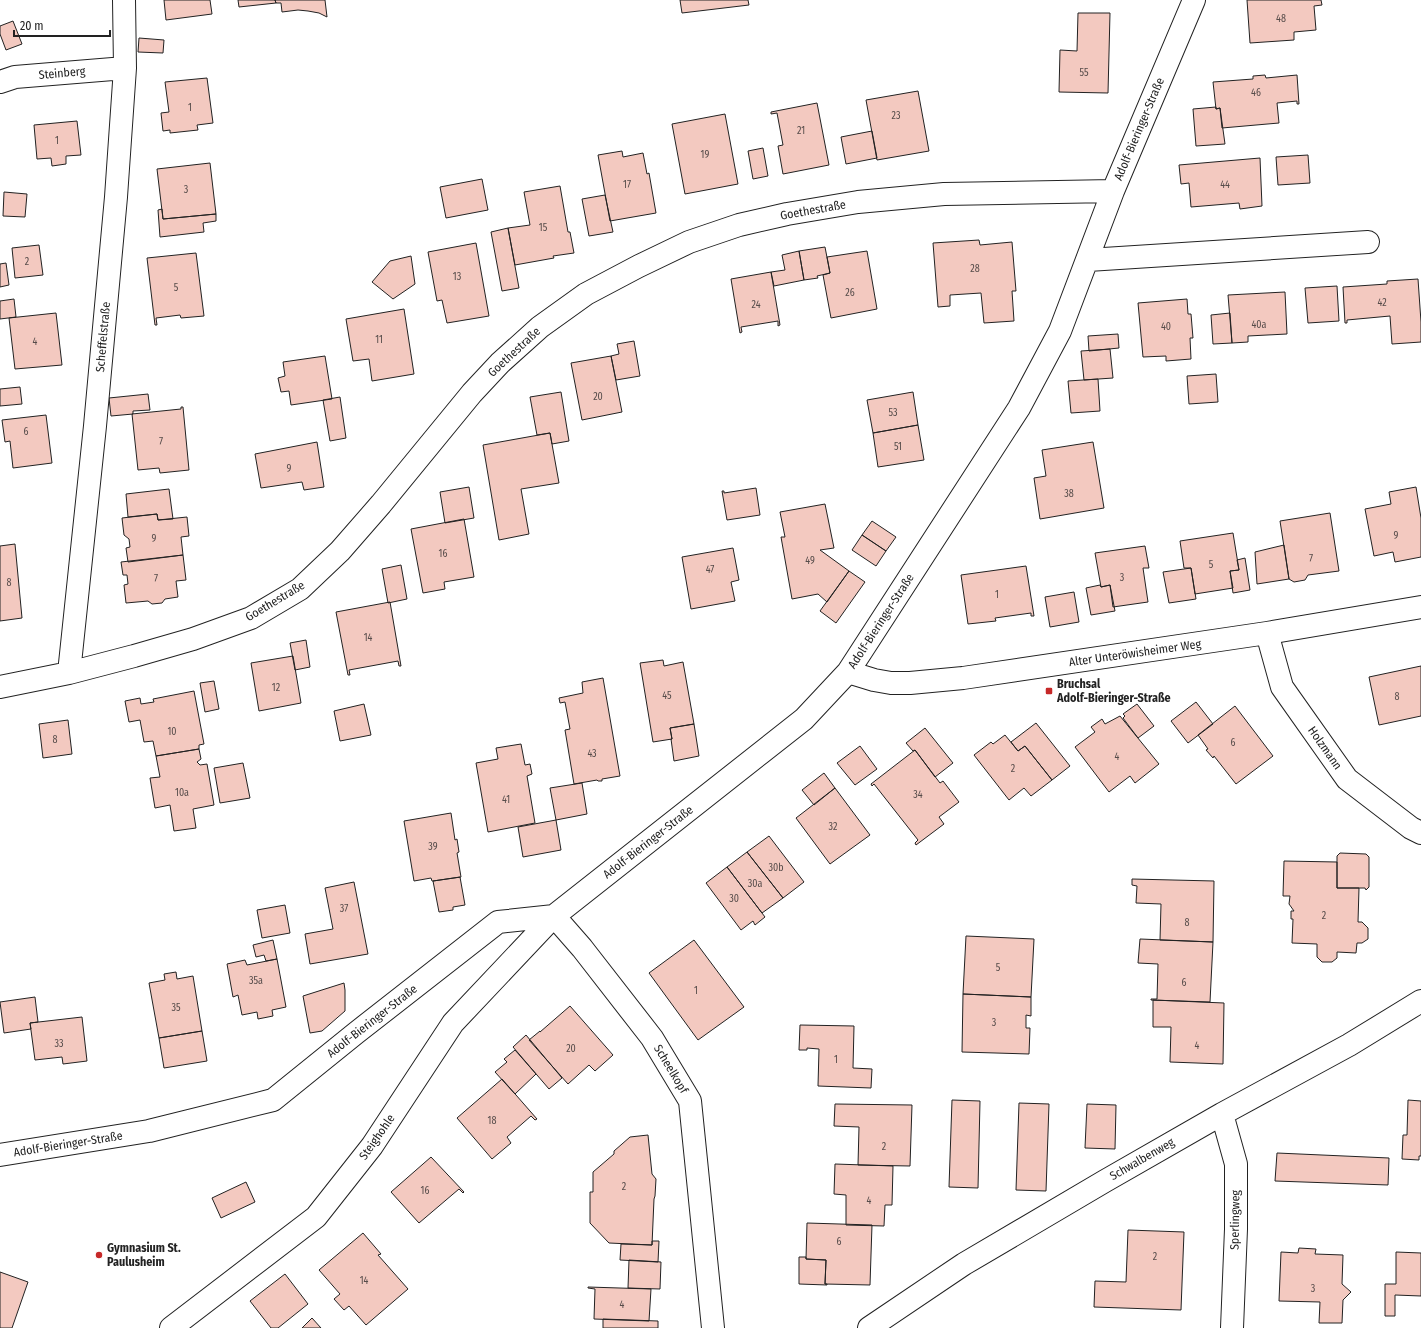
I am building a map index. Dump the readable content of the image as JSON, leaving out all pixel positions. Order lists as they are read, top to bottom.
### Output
{
  "streets": {
    "street": [
      "Steinberg",
      "Adolf-Bieringer-Straße",
      "Goethestraße",
      "Scheffelstraße",
      "Alter Unteröwisheimer Weg",
      "Holzmann",
      "Scheelkopf",
      "Steighohle",
      "Schwalbenweg",
      "Sperlingweg"
    ]
  },
  "crossings": [
    ["Steinberg", "Scheffelstraße"],
    ["Adolf-Bieringer-Straße", "Goethestraße"],
    ["Adolf-Bieringer-Straße", "Alter Unteröwisheimer Weg"],
    ["Adolf-Bieringer-Straße", "Scheelkopf"],
    ["Adolf-Bieringer-Straße", "Steighohle"],
    ["Goethestraße", "Scheffelstraße"],
    ["Alter Unteröwisheimer Weg", "Holzmann"],
    ["Scheelkopf", "Steighohle"],
    ["Schwalbenweg", "Sperlingweg"]
  ],
  "places": {
    "transit": ["Bruchsal Adolf-Bieringer-Straße"],
    "other": ["Gymnasium St. Paulusheim"]
  },
  "house_numbers": [
    "48",
    "55",
    "46",
    "1",
    "23",
    "21",
    "1",
    "19",
    "17",
    "44",
    "3",
    "15",
    "2",
    "28",
    "13",
    "5",
    "26",
    "42",
    "24",
    "40a",
    "40",
    "11",
    "4",
    "20",
    "53",
    "6",
    "7",
    "51",
    "9",
    "38",
    "9",
    "9",
    "16",
    "7",
    "49",
    "5",
    "47",
    "3",
    "7",
    "8",
    "1",
    "14",
    "12",
    "45",
    "8",
    "10",
    "8",
    "6",
    "43",
    "4",
    "2",
    "10a",
    "34",
    "41",
    "32",
    "39",
    "30b",
    "30a",
    "30",
    "37",
    "2",
    "8",
    "5",
    "35a",
    "6",
    "1",
    "35",
    "3",
    "33",
    "4",
    "20",
    "1",
    "18",
    "2",
    "2",
    "16",
    "4",
    "6",
    "2",
    "14",
    "3",
    "4"
  ],
  "scale_bar": "20 m"
}
